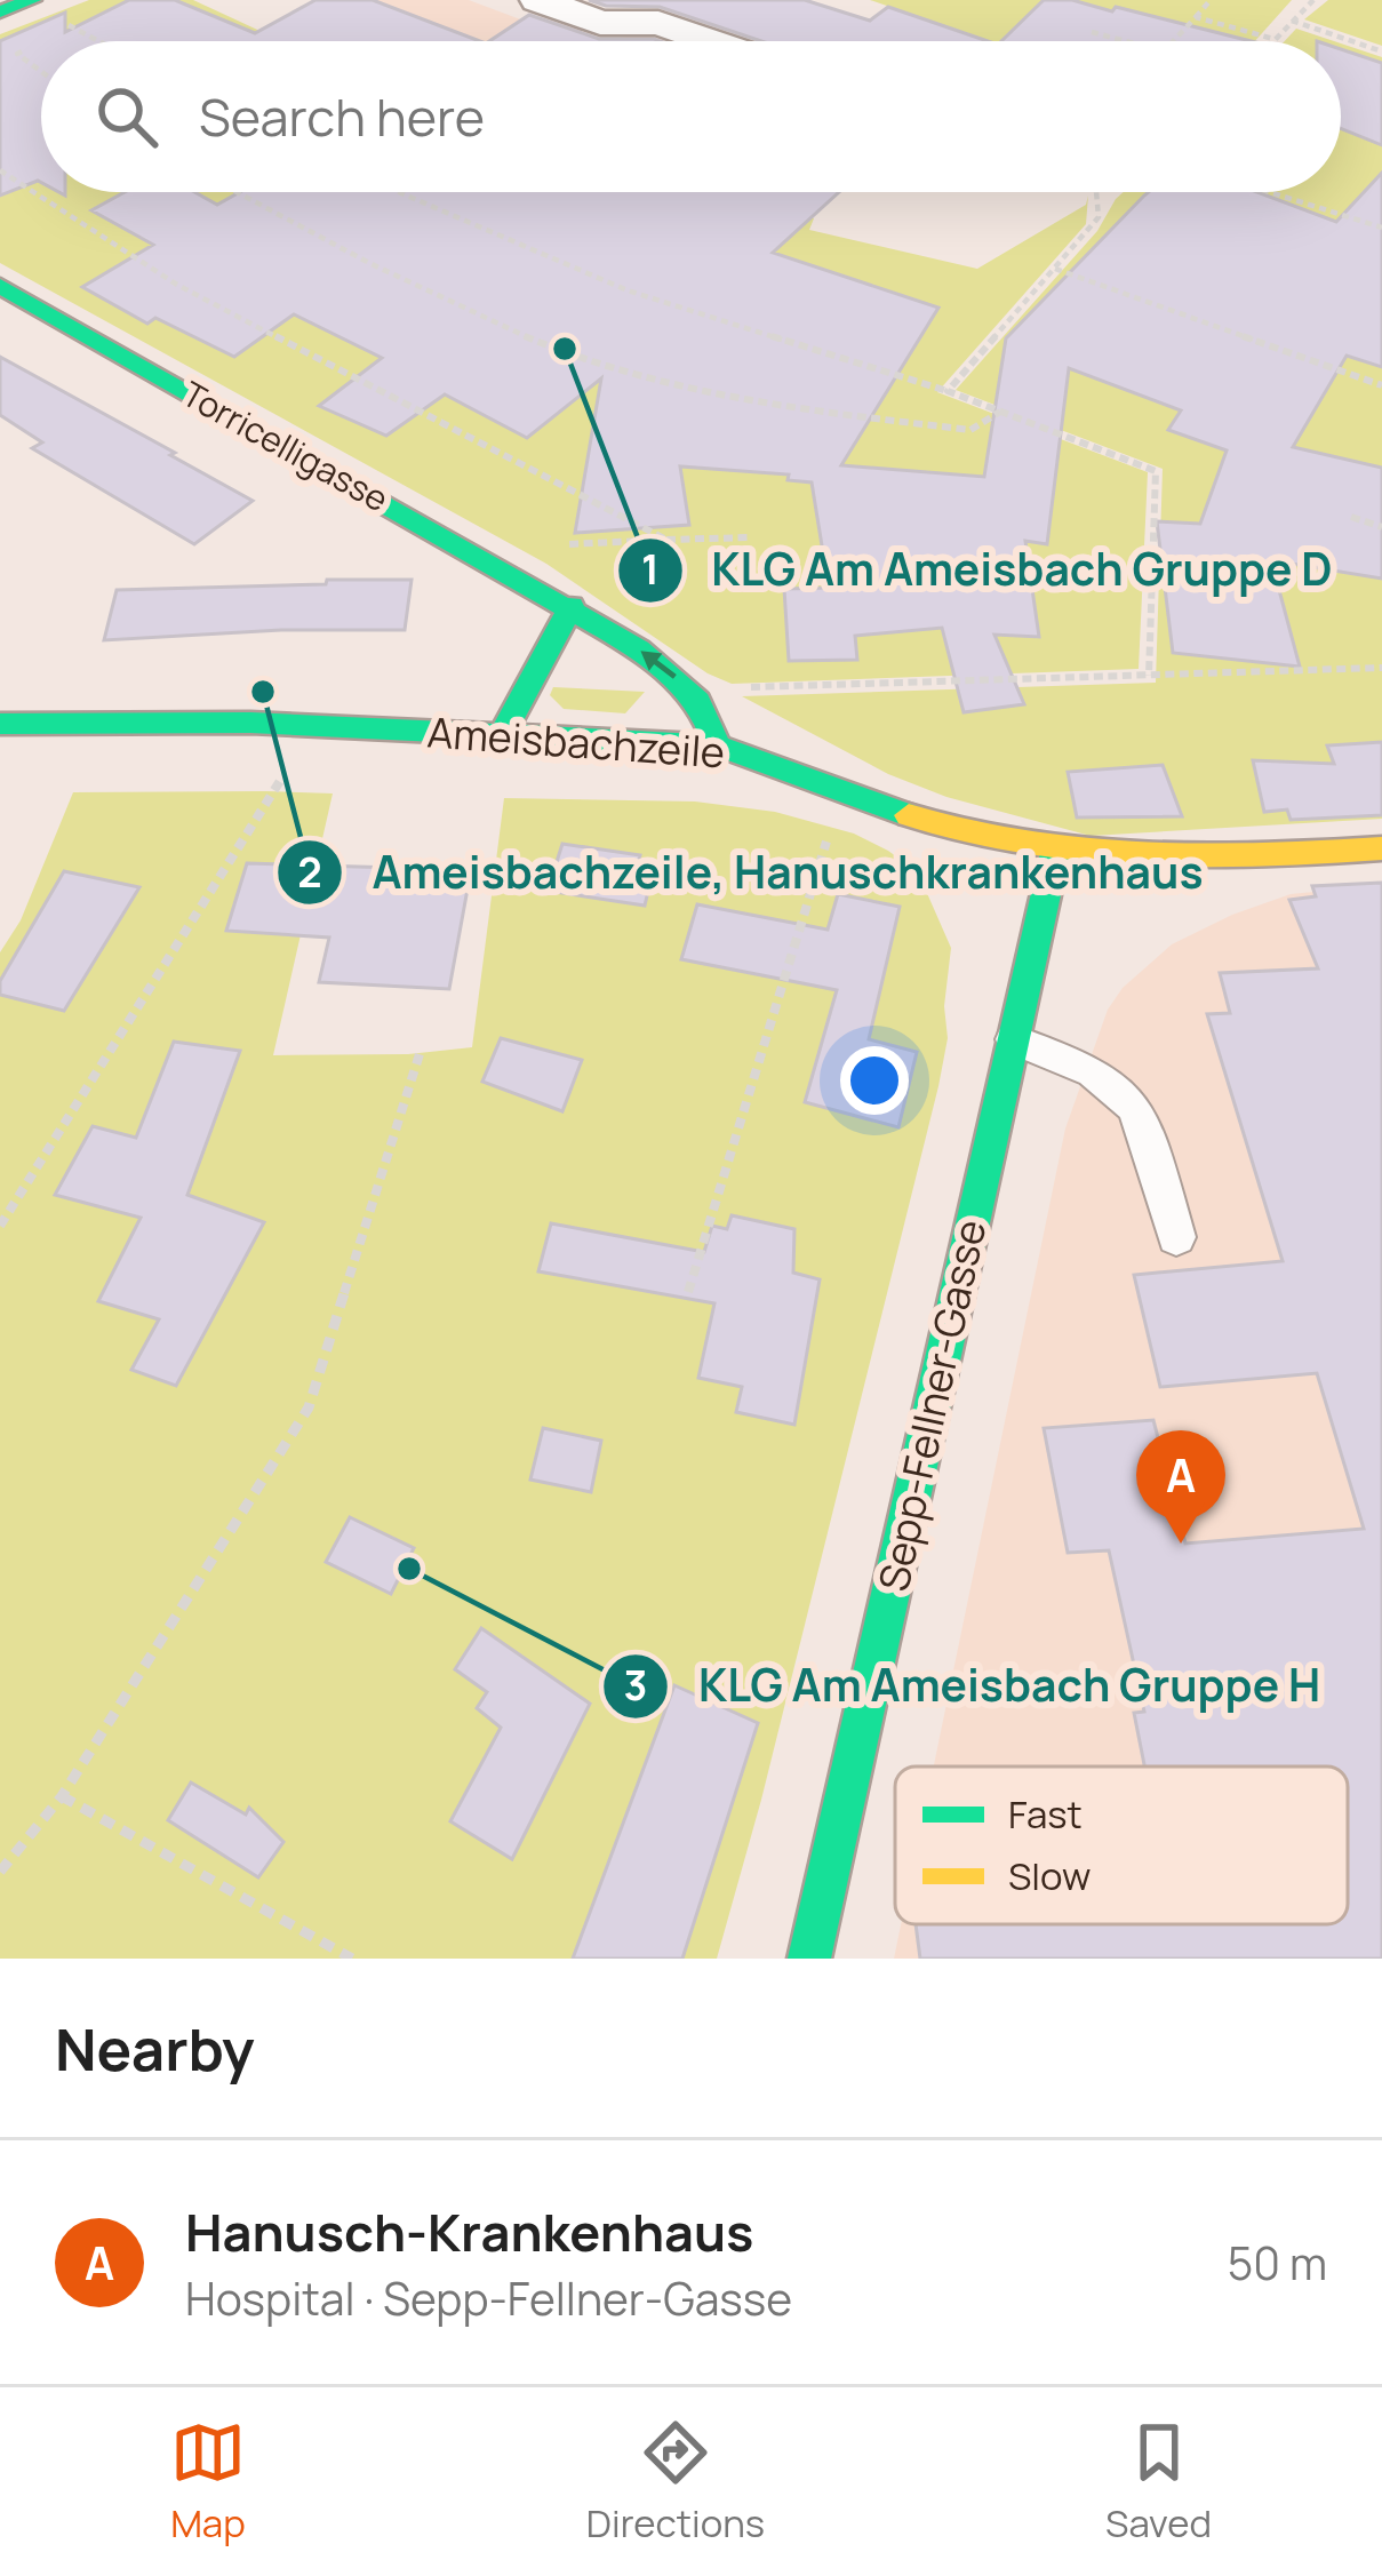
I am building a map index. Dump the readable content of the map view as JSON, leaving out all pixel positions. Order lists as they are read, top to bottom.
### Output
{
  "streets": {
    "street": ["Torricelligasse", "Ameisbachzeile", "Sepp-Fellner-Gasse"]
  },
  "crossings": [
    ["Torricelligasse", "Ameisbachzeile"],
    ["Ameisbachzeile", "Sepp-Fellner-Gasse"]
  ],
  "places": ["KLG Am Ameisbach Gruppe D", "Ameisbachzeile, Hanuschkrankenhaus", "KLG Am Ameisbach Gruppe H"],
  "legend": ["Fast", "Slow"],
  "page": {
    "search": "Search here",
    "pins": "A",
    "heading": "Nearby",
    "list": [
      {
        "mark": "A",
        "name": "Hanusch-Krankenhaus",
        "note": "Hospital · Sepp-Fellner-Gasse",
        "value": "50 m"
      }
    ],
    "nav": ["Map", "Directions", "Saved"]
  }
}
